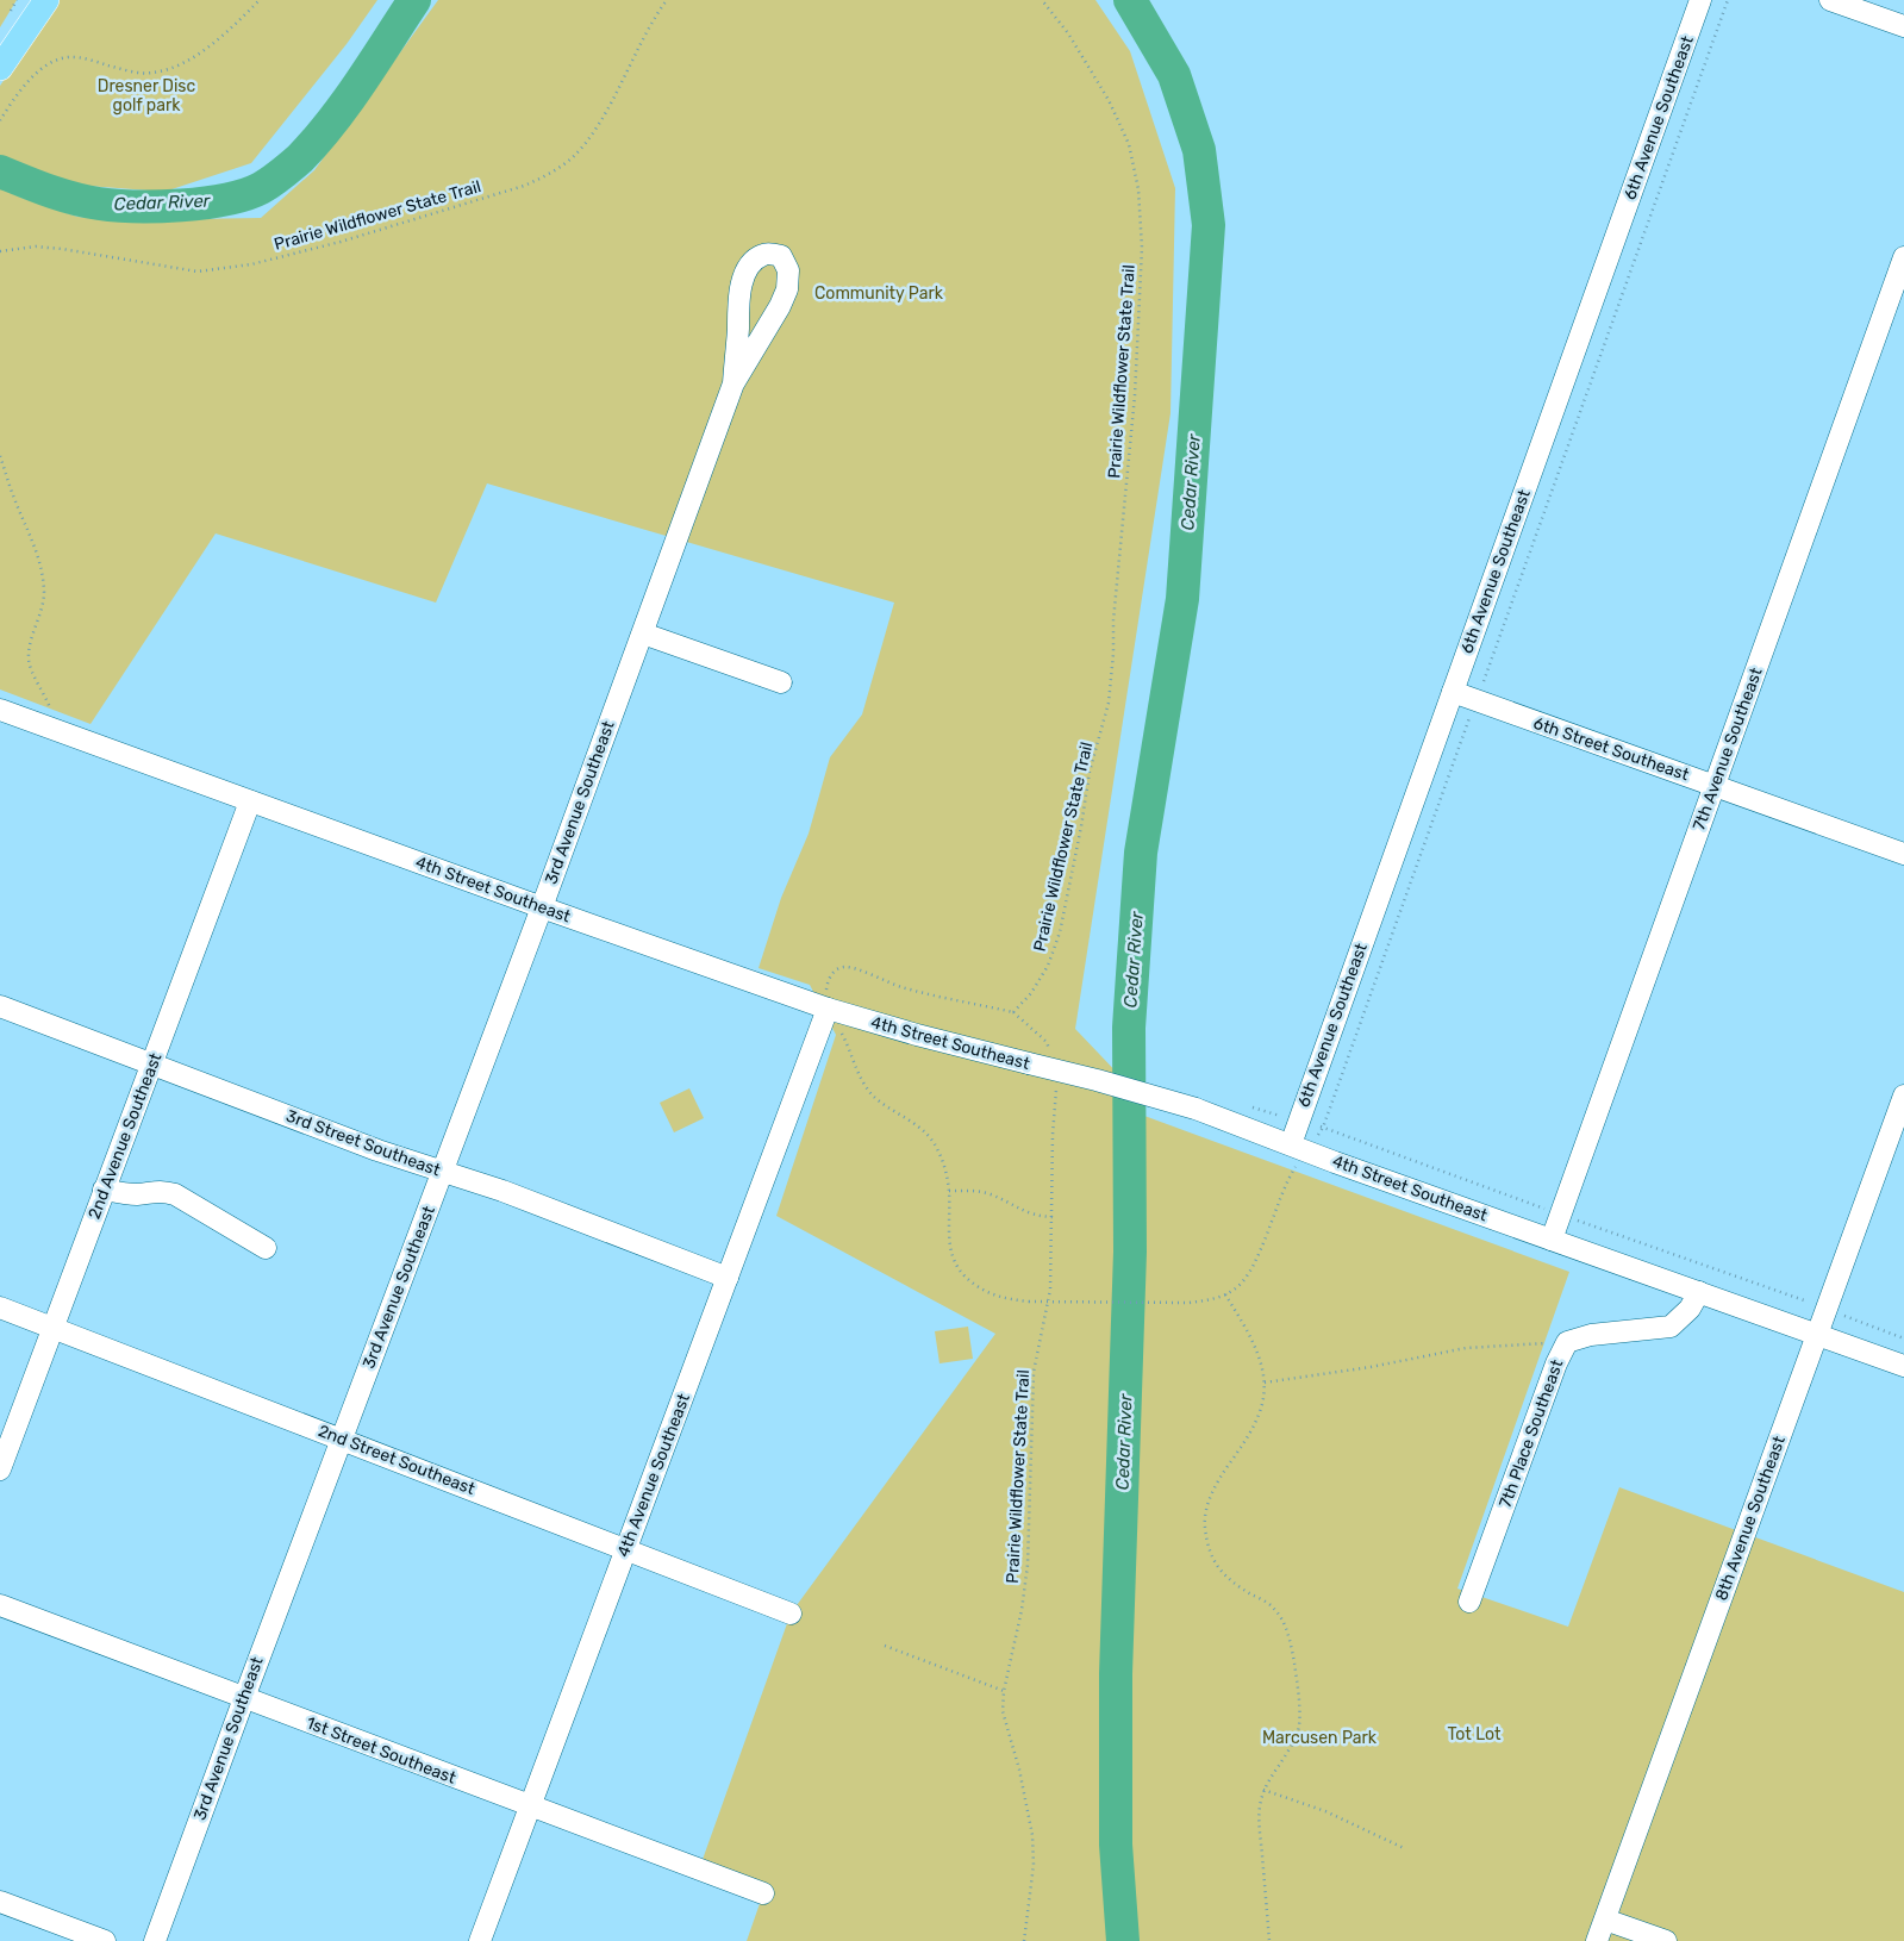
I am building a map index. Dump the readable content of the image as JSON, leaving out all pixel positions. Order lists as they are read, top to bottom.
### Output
{
  "streets": {
    "street": [
      "6th Avenue Southeast",
      "6th Street Southeast",
      "7th Avenue Southeast",
      "3rd Avenue Southeast",
      "4th Street Southeast",
      "2nd Avenue Southeast",
      "3rd Street Southeast",
      "7th Place Southeast",
      "2nd Street Southeast",
      "4th Avenue Southeast",
      "8th Avenue Southeast",
      "1st Street Southeast"
    ],
    "path": ["Prairie Wildflower State Trail"]
  },
  "crossings": [
    ["6th Avenue Southeast", "6th Street Southeast"],
    ["6th Avenue Southeast", "4th Street Southeast"],
    ["6th Street Southeast", "7th Avenue Southeast"],
    ["7th Avenue Southeast", "4th Street Southeast"],
    ["3rd Avenue Southeast", "4th Street Southeast"],
    ["3rd Avenue Southeast", "3rd Street Southeast"],
    ["3rd Avenue Southeast", "2nd Street Southeast"],
    ["3rd Avenue Southeast", "1st Street Southeast"],
    ["4th Street Southeast", "2nd Avenue Southeast"],
    ["4th Street Southeast", "7th Place Southeast"],
    ["4th Street Southeast", "4th Avenue Southeast"],
    ["4th Street Southeast", "8th Avenue Southeast"],
    ["2nd Avenue Southeast", "3rd Street Southeast"],
    ["2nd Avenue Southeast", "2nd Street Southeast"],
    ["3rd Street Southeast", "4th Avenue Southeast"],
    ["2nd Street Southeast", "4th Avenue Southeast"],
    ["4th Avenue Southeast", "1st Street Southeast"]
  ],
  "water": ["Cedar River"],
  "parks": [
    "Dresner Disc golf park",
    "Community Park",
    "Tot Lot",
    "Marcusen Park"
  ]
}
